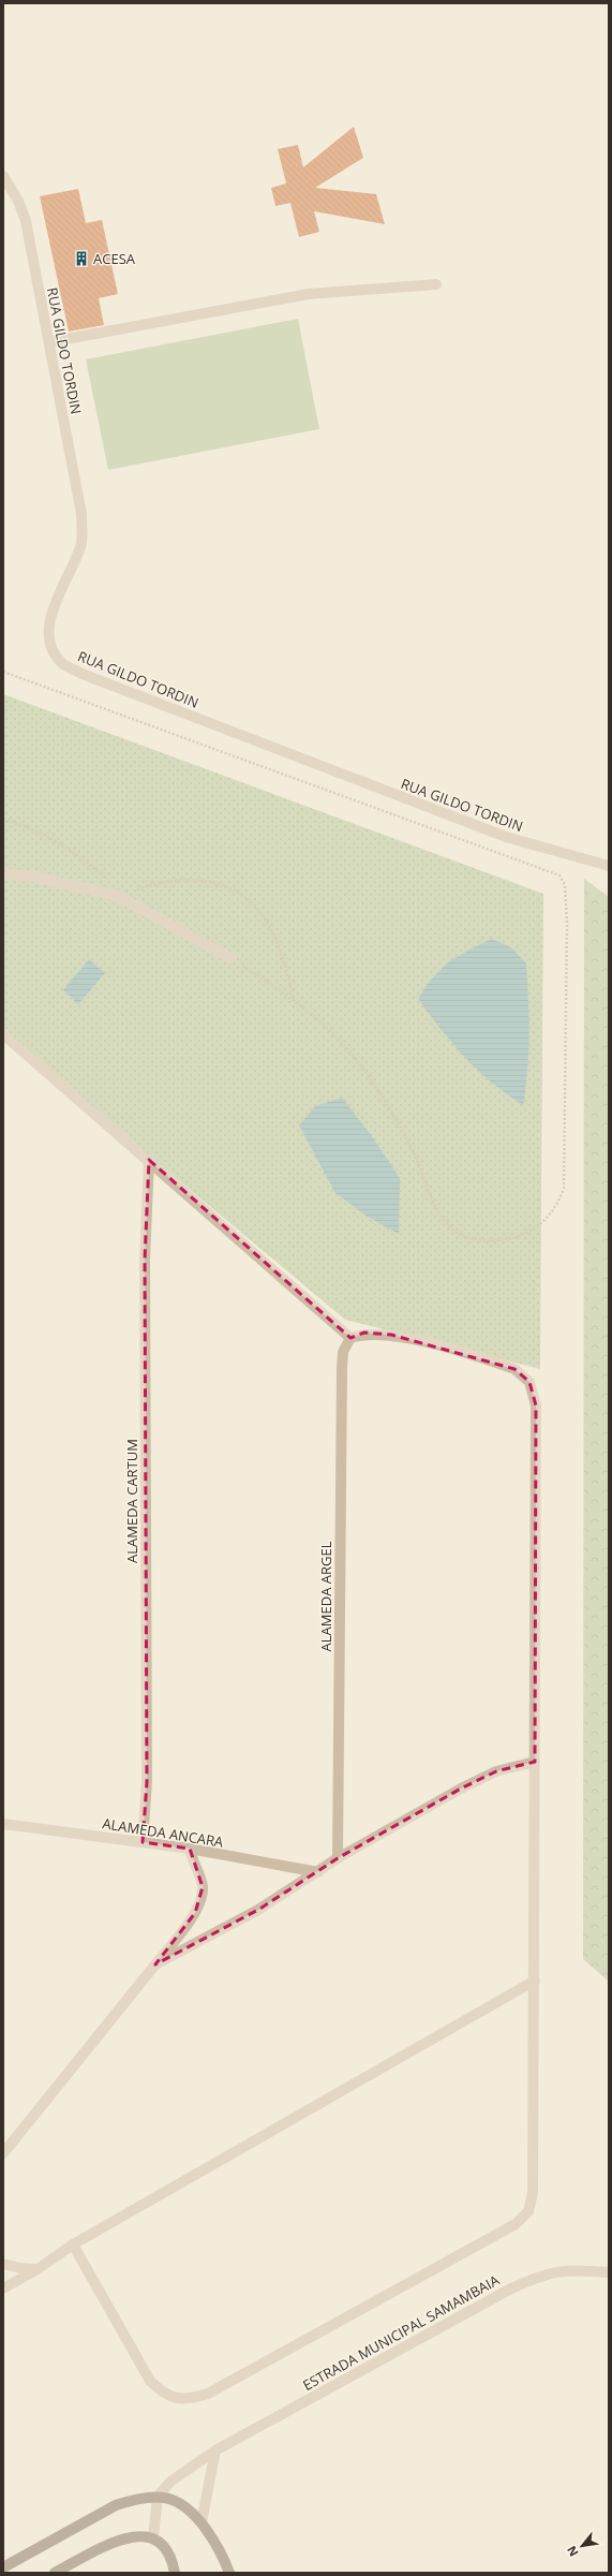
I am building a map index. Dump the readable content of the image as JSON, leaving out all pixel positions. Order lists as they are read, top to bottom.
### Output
{
  "streets": {
    "street": [
      "RUA GILDO TORDIN",
      "ALAMEDA CARTUM",
      "ALAMEDA ARGEL",
      "ALAMEDA ANCARA",
      "ESTRADA MUNICIPAL SAMAMBAIA"
    ]
  },
  "crossings": [
    ["ALAMEDA CARTUM", "ALAMEDA ANCARA"]
  ],
  "places": {
    "building": ["ACESA"]
  },
  "north": "bottom left"
}
